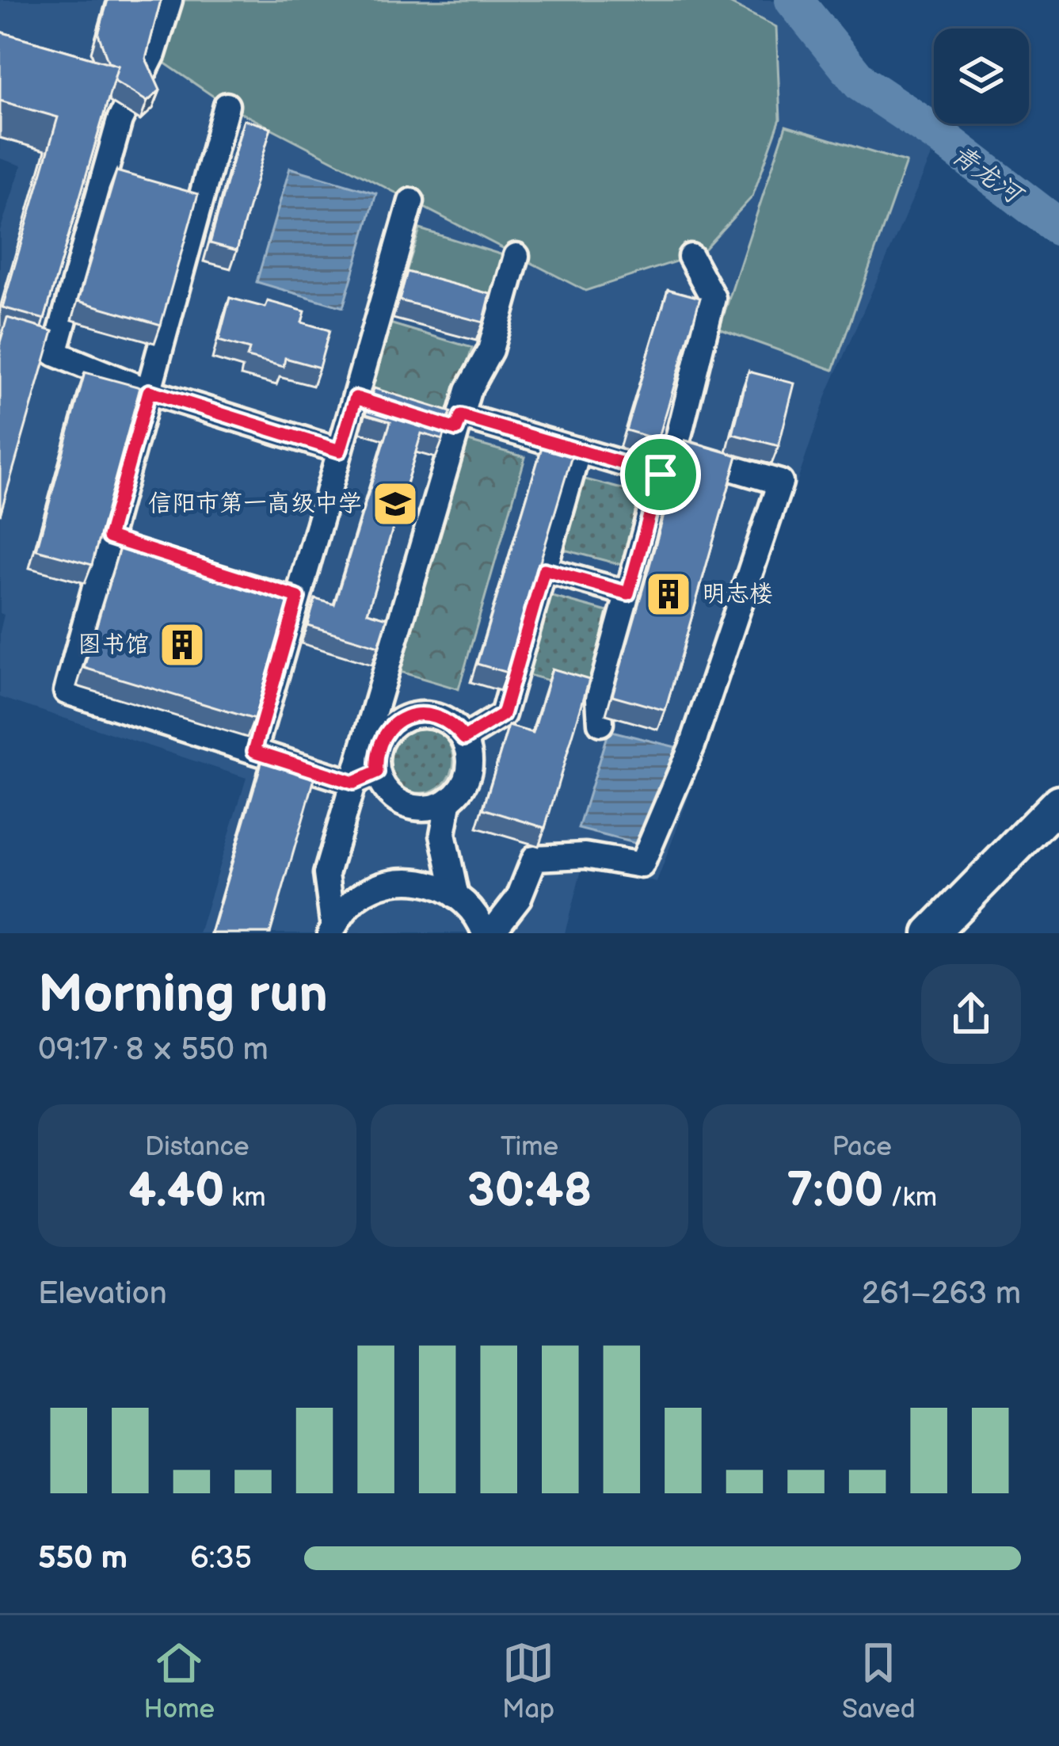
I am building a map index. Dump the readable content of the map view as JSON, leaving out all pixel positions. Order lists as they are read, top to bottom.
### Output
{
  "water": ["青龙河"],
  "places": {
    "school or university": ["信阳市第一高级中学"],
    "building": ["明志楼", "图书馆"]
  },
  "page": {
    "heading": ["Morning run", "09:17 · 8 × 550 m"],
    "stats": [
      ["Distance", "4.40 km"],
      ["Time", "30:48"],
      ["Pace", "7:00 /km"]
    ],
    "chart": ["Elevation", "261–263 m"],
    "list": [
      {
        "name": "550 m",
        "note": "6:35"
      }
    ],
    "tabs": ["Home", "Map", "Saved"]
  }
}
